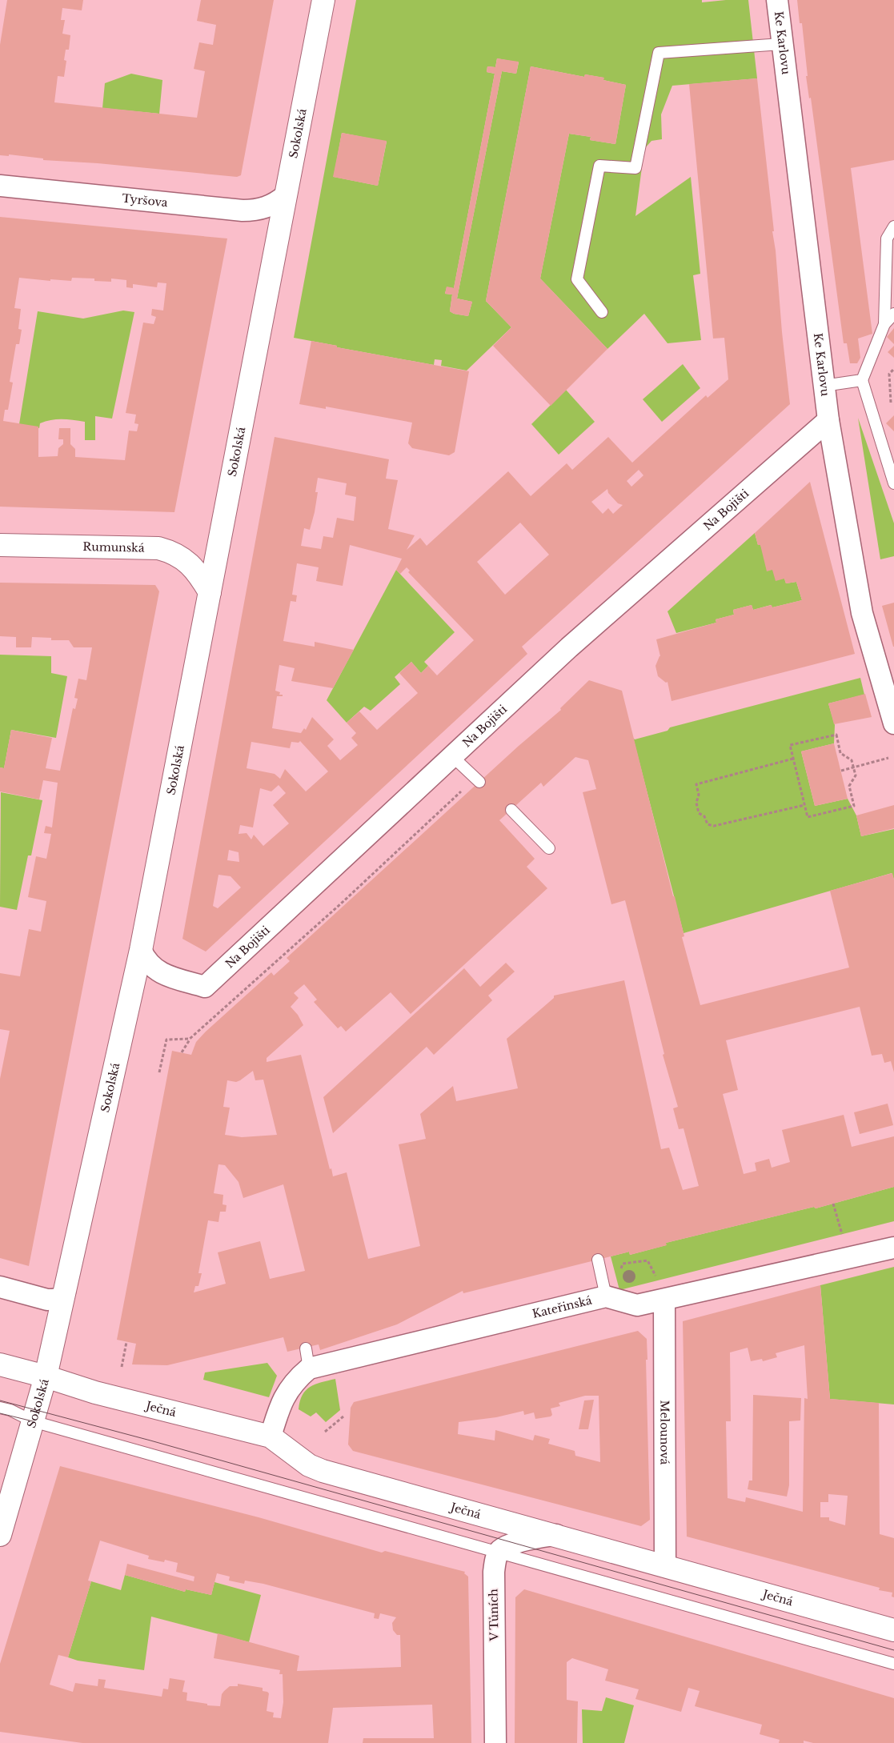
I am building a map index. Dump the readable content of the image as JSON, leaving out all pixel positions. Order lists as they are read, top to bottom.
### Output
{
  "streets": {
    "main road": ["Sokolská", "Rumunská", "Ječná"],
    "street": [
      "Ke Karlovu",
      "Tyršova",
      "Na Bojišti",
      "Kateřinská",
      "Melounová",
      "V Tůních"
    ]
  },
  "crossings": [
    ["Ke Karlovu", "Na Bojišti"],
    ["Sokolská", "Tyršova"],
    ["Sokolská", "Na Bojišti"],
    ["Sokolská", "Rumunská"],
    ["Sokolská", "Ječná"],
    ["Kateřinská", "Ječná"],
    ["Kateřinská", "Melounová"],
    ["Ječná", "Melounová"]
  ]
}
